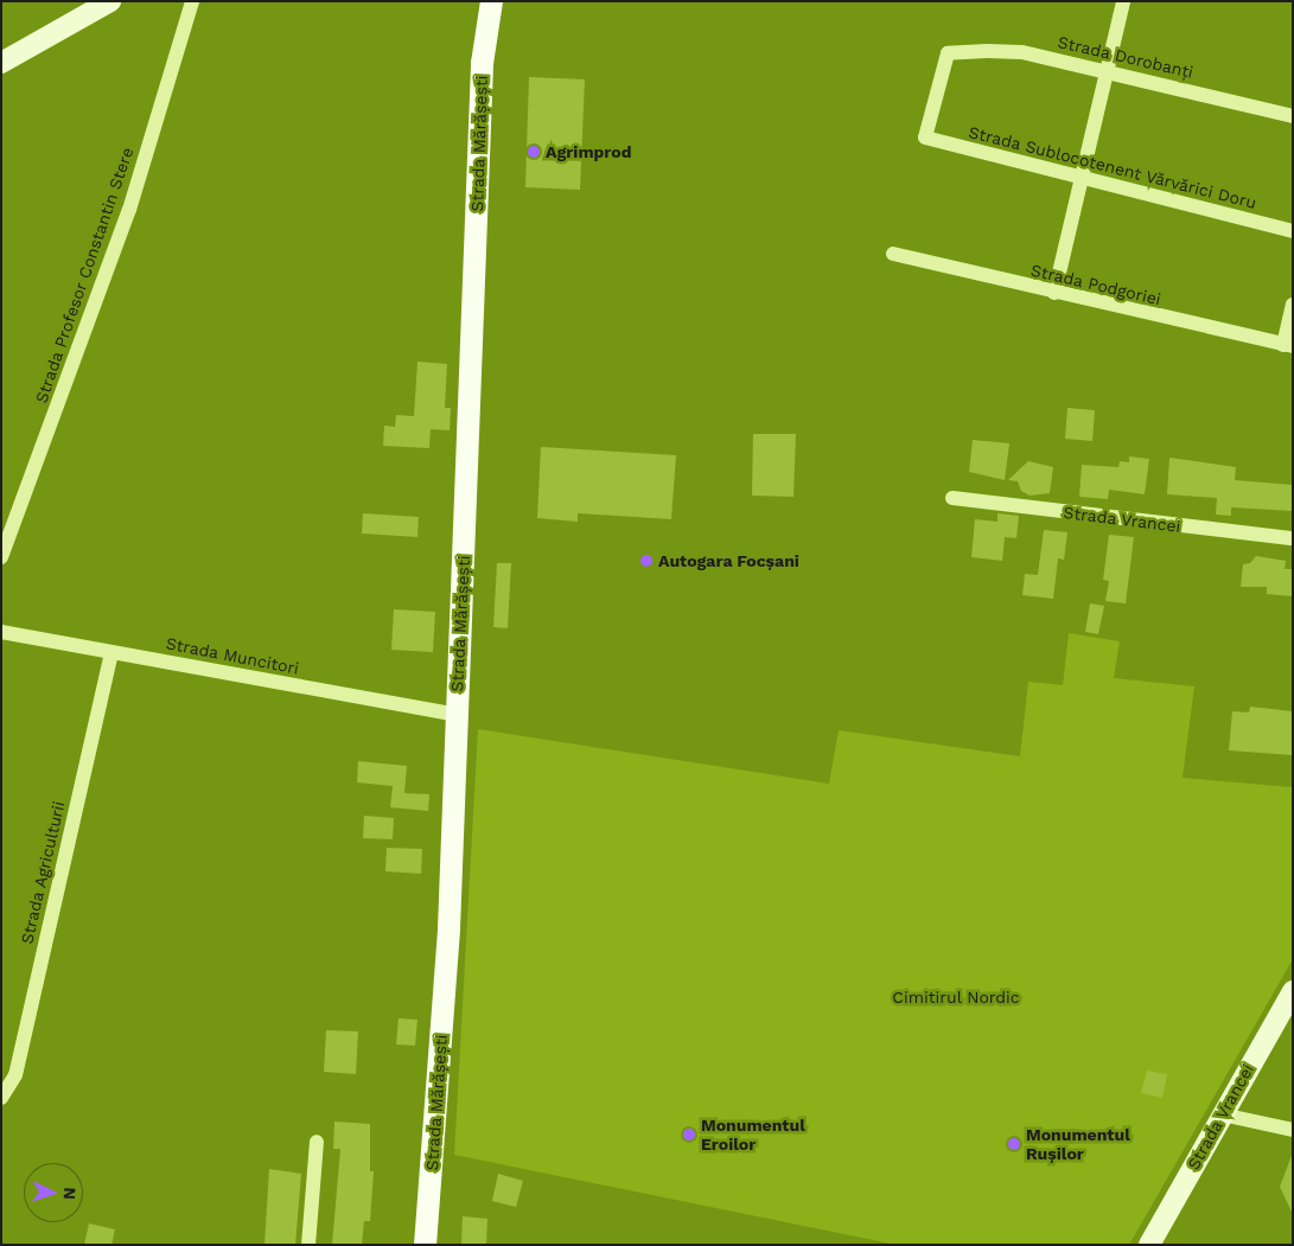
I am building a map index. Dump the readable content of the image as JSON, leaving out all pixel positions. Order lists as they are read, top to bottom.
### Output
{
  "streets": {
    "main road": ["Strada Mărășești"],
    "street": [
      "Strada Dorobanți",
      "Strada Sublocotenent Vărvărici Doru",
      "Strada Profesor Constantin Stere",
      "Strada Podgoriei",
      "Strada Vrancei",
      "Strada Muncitori",
      "Strada Agriculturii"
    ]
  },
  "crossings": [
    ["Strada Dorobanți", "Strada Sublocotenent Vărvărici Doru"],
    ["Strada Mărășești", "Strada Muncitori"],
    ["Strada Muncitori", "Strada Agriculturii"]
  ],
  "parks": ["Cimitirul Nordic"],
  "places": [
    "Agrimprod",
    "Autogara Focșani",
    "Monumentul Eroilor",
    "Monumentul Rușilor"
  ],
  "north": "right"
}
